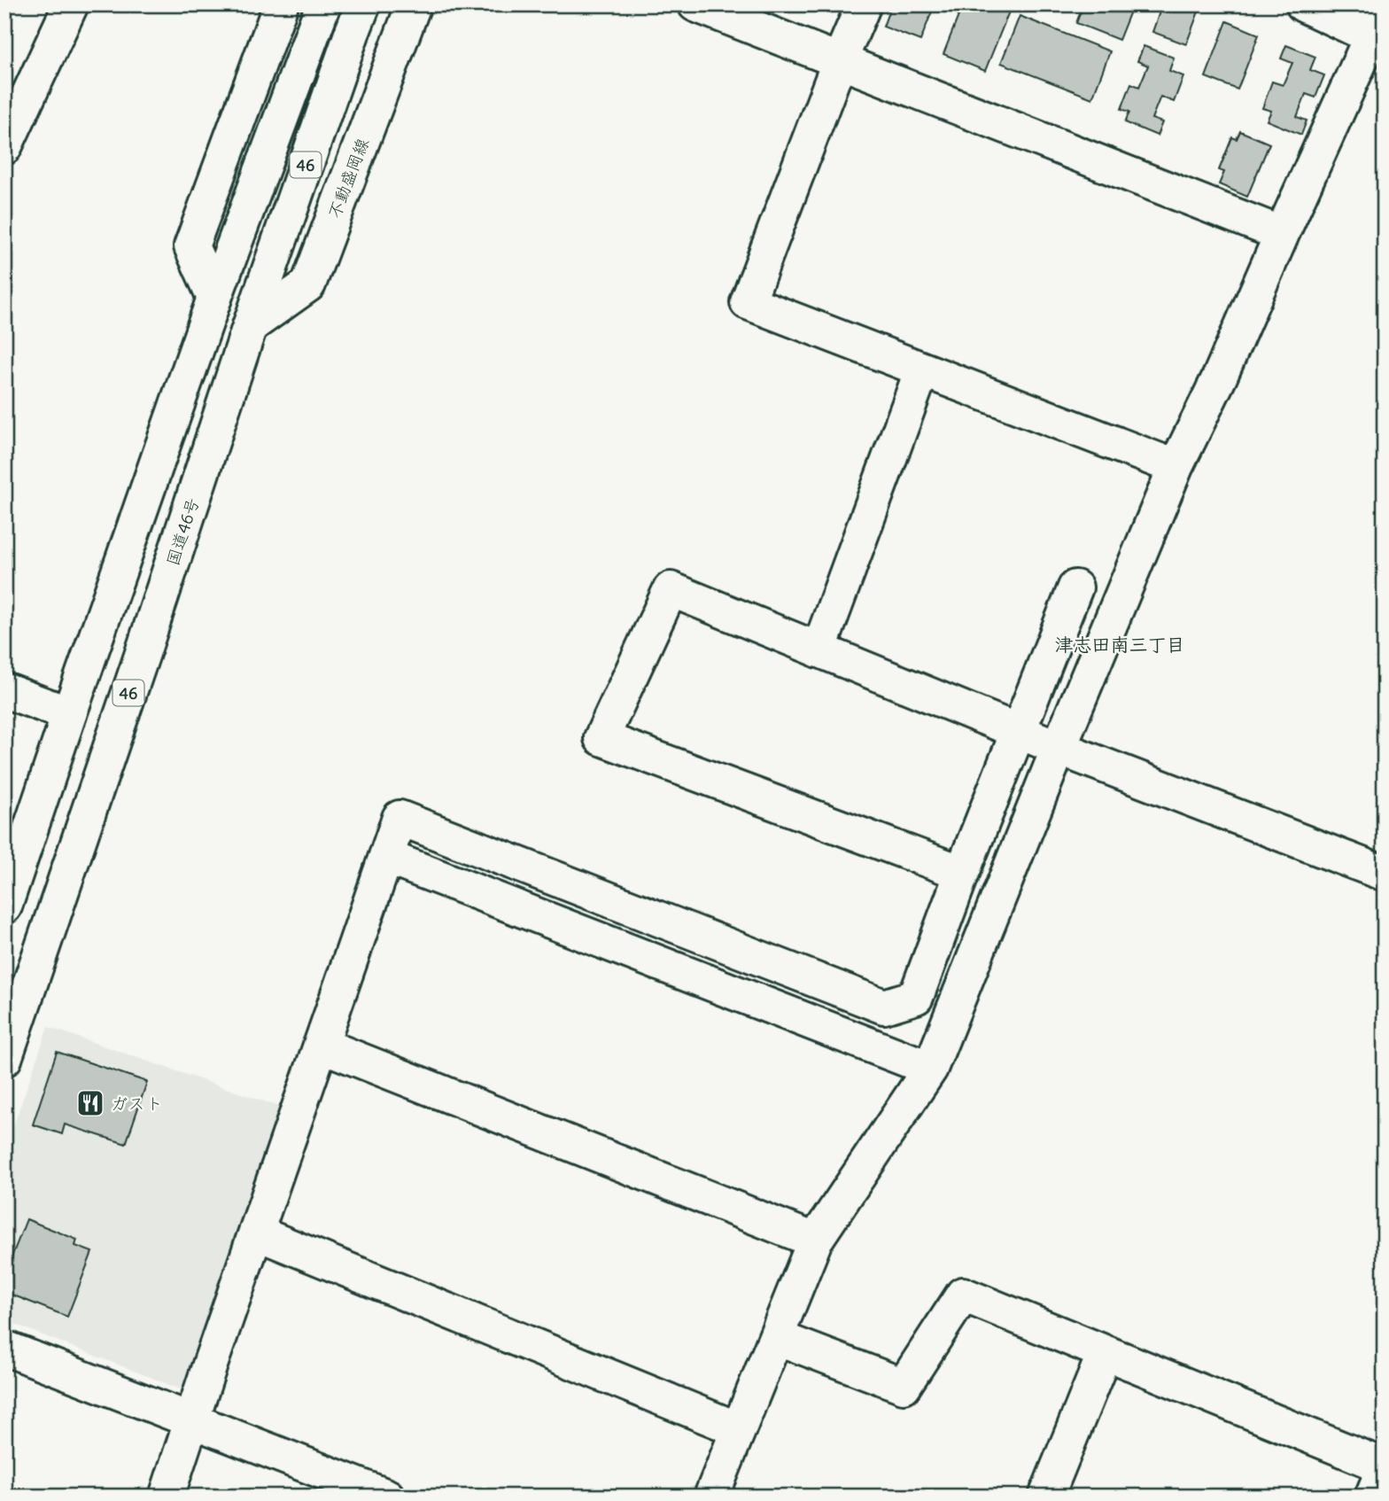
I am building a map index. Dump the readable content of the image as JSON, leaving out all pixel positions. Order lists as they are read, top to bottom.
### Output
{
  "streets": {
    "main road": ["46", "不動盛岡線", "国道46号"]
  },
  "crossings": [
    ["不動盛岡線", "国道46号"]
  ],
  "districts": ["津志田南三丁目"],
  "places": {
    "restaurant": ["ガスト"]
  }
}
